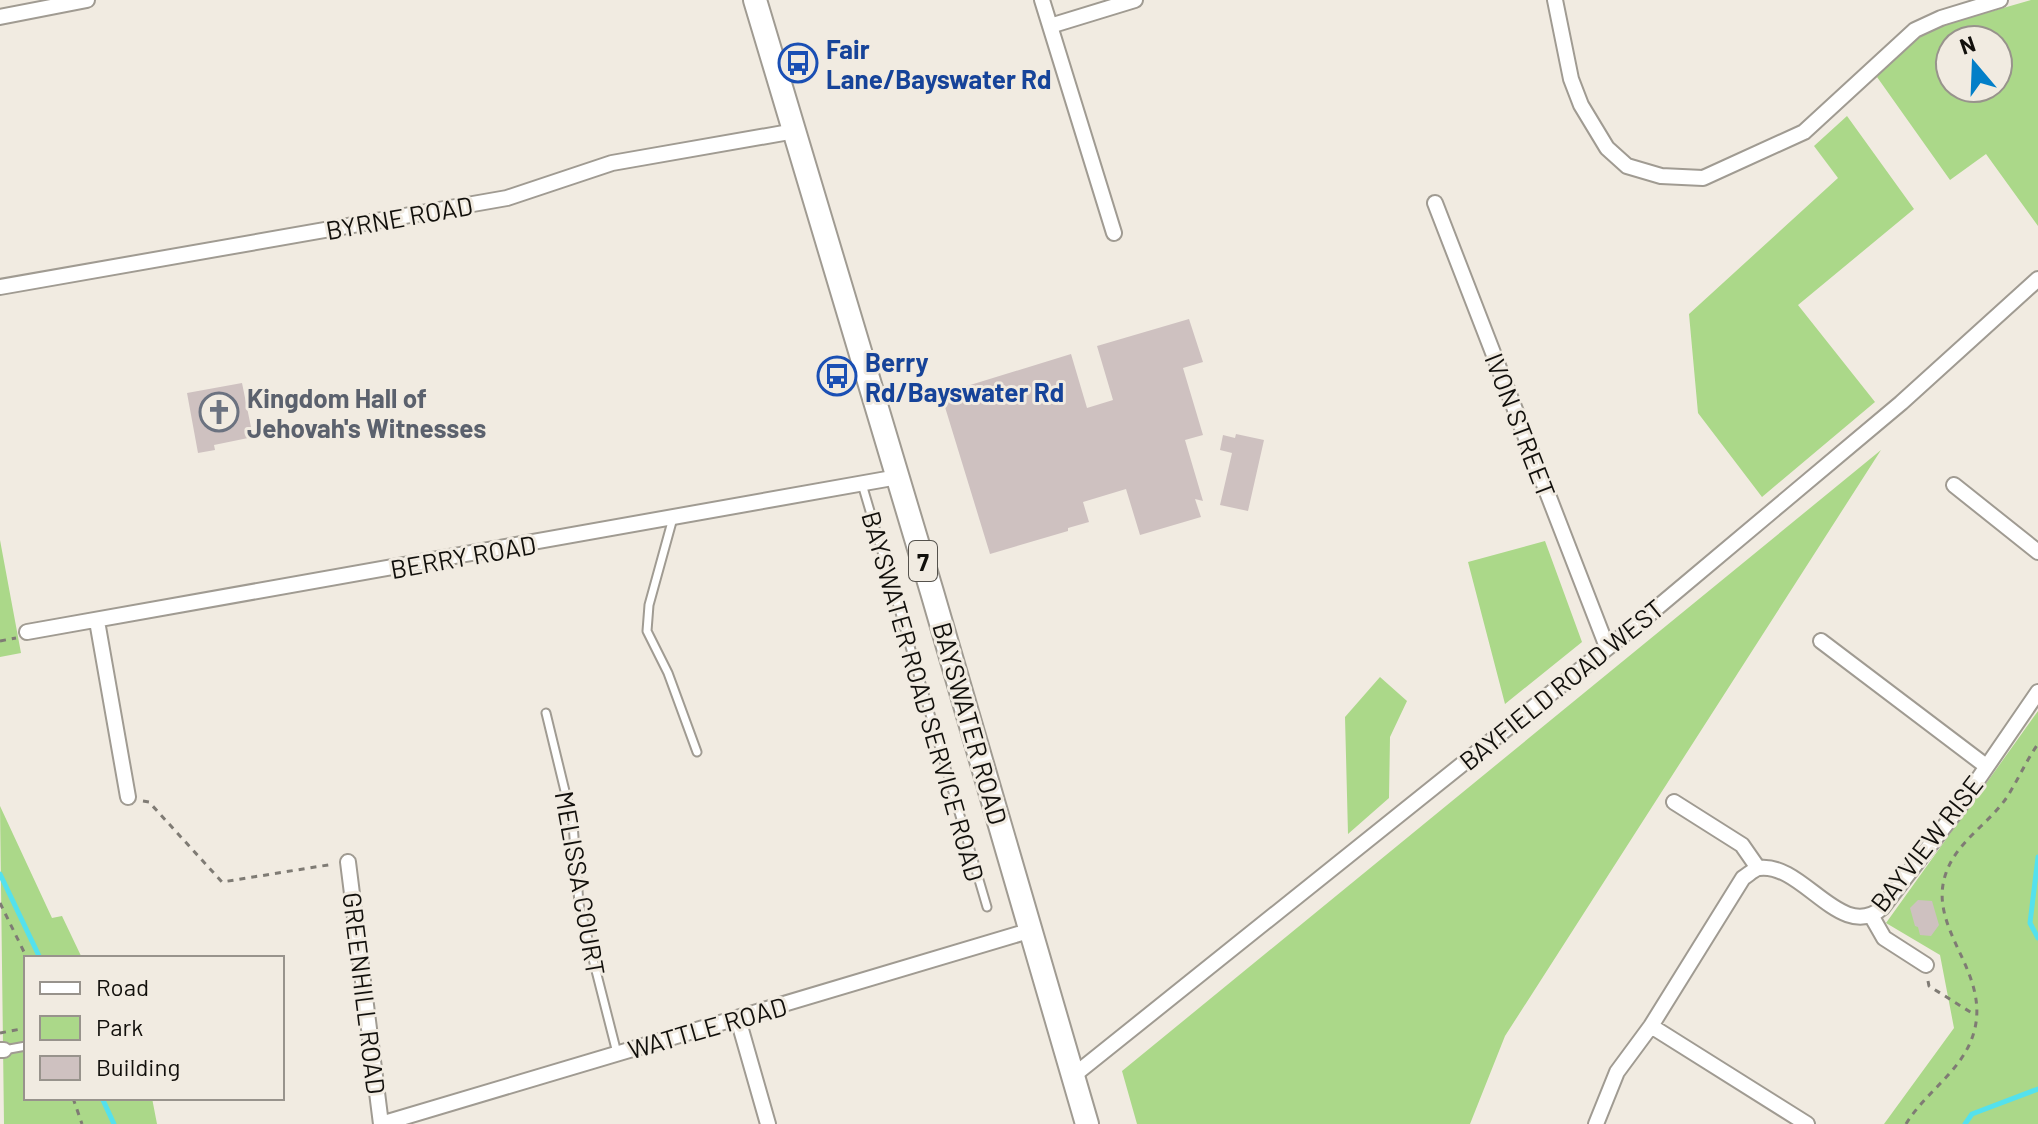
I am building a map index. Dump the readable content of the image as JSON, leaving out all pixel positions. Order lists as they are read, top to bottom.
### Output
{
  "streets": {
    "main road": ["7", "BAYSWATER ROAD"],
    "street": [
      "BYRNE ROAD",
      "IVON STREET",
      "BERRY ROAD",
      "BAYFIELD ROAD WEST",
      "BAYVIEW RISE",
      "GREENHILL ROAD",
      "WATTLE ROAD"
    ],
    "lane": ["BAYSWATER ROAD SERVICE ROAD", "MELISSA COURT"]
  },
  "crossings": [
    ["BYRNE ROAD", "BAYSWATER ROAD"],
    ["IVON STREET", "BAYFIELD ROAD WEST"],
    ["BERRY ROAD", "BAYSWATER ROAD SERVICE ROAD"],
    ["BERRY ROAD", "BAYSWATER ROAD"],
    ["BAYFIELD ROAD WEST", "BAYSWATER ROAD"],
    ["BAYSWATER ROAD", "WATTLE ROAD"],
    ["MELISSA COURT", "WATTLE ROAD"],
    ["GREENHILL ROAD", "WATTLE ROAD"]
  ],
  "places": {
    "bus stop": ["Fair Lane/Bayswater Rd", "Berry Rd/Bayswater Rd"],
    "church": ["Kingdom Hall of Jehovah's Witnesses"]
  },
  "legend": ["Road", "Park", "Building"],
  "north": "top"
}
